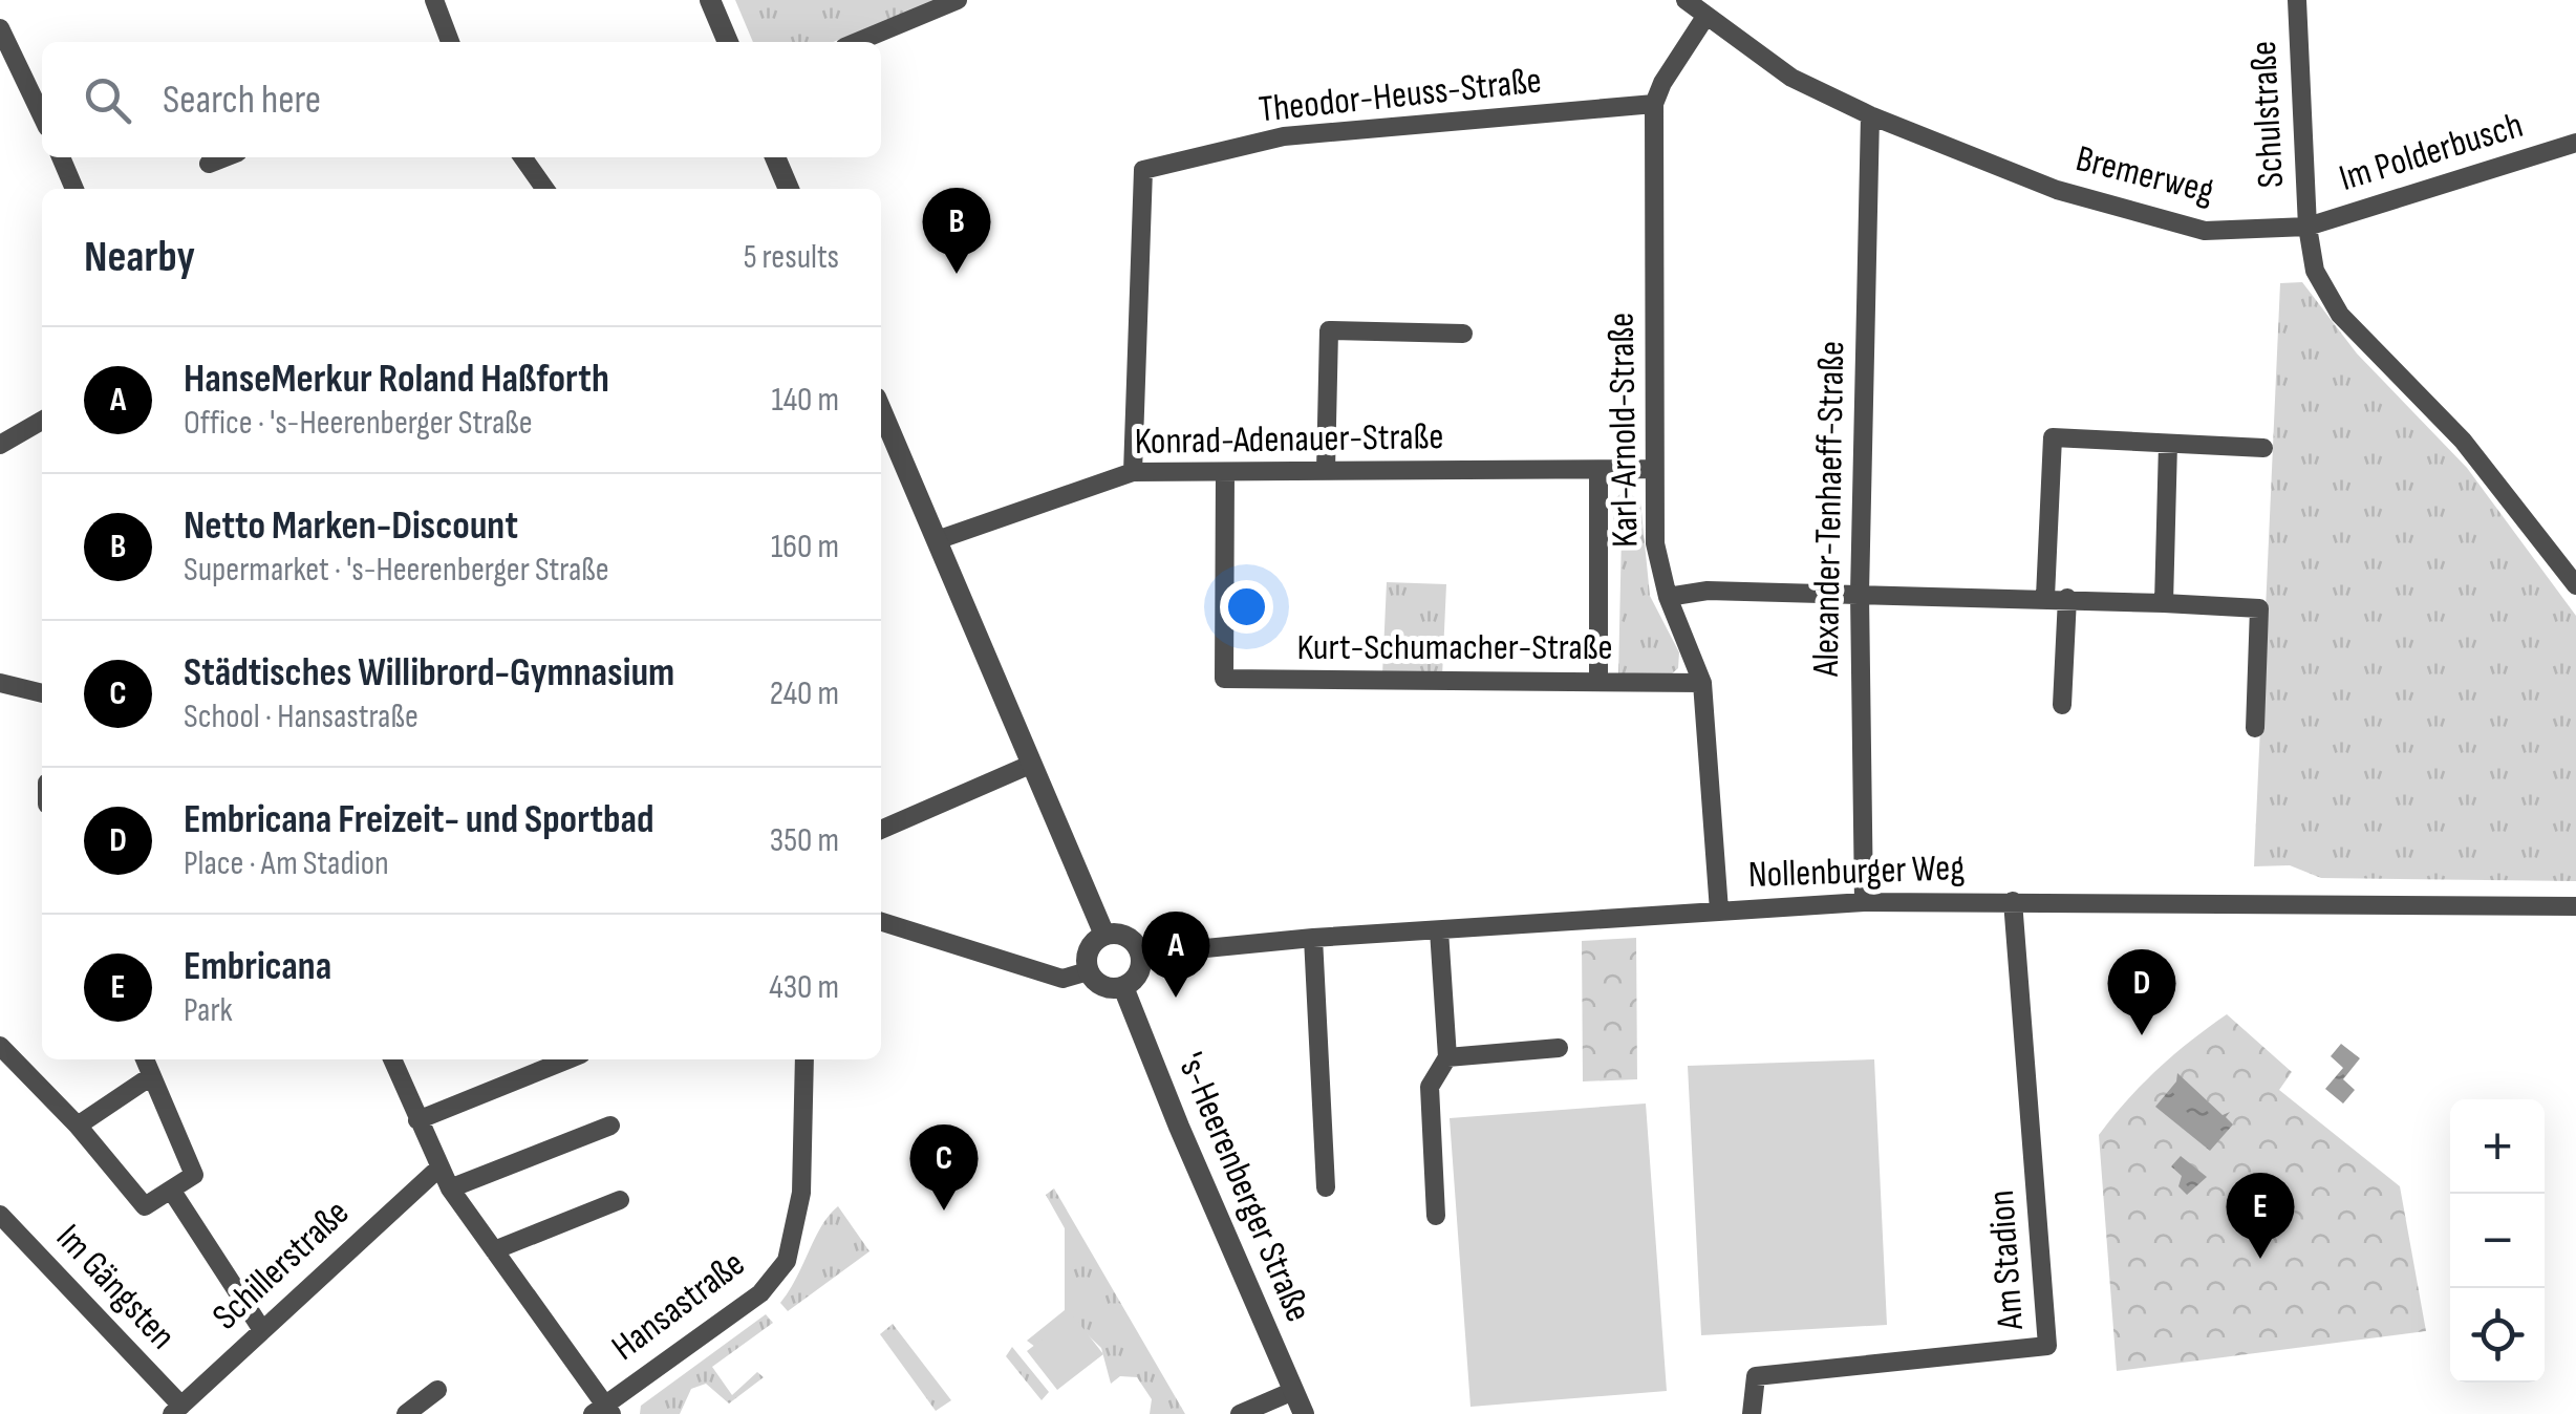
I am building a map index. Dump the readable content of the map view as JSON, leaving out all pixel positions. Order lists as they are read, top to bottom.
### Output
{
  "streets": {
    "street": [
      "Theodor-Heuss-Straße",
      "Schulstraße",
      "Im Polderbusch",
      "Bremerweg",
      "Karl-Arnold-Straße",
      "Konrad-Adenauer-Straße",
      "Alexander-Tenhaeff-Straße",
      "Kurt-Schumacher-Straße",
      "Nollenburger Weg",
      "'s-Heerenberger Straße",
      "Am Stadion",
      "Schillerstraße",
      "Im Gängsten",
      "Hansastraße"
    ]
  },
  "crossings": [
    ["Theodor-Heuss-Straße", "Karl-Arnold-Straße"],
    ["Theodor-Heuss-Straße", "Konrad-Adenauer-Straße"],
    ["Schulstraße", "Im Polderbusch"],
    ["Schulstraße", "Bremerweg"],
    ["Im Polderbusch", "Bremerweg"],
    ["Bremerweg", "Karl-Arnold-Straße"],
    ["Bremerweg", "Alexander-Tenhaeff-Straße"],
    ["Karl-Arnold-Straße", "Konrad-Adenauer-Straße"],
    ["Karl-Arnold-Straße", "Kurt-Schumacher-Straße"],
    ["Karl-Arnold-Straße", "Nollenburger Weg"],
    ["Konrad-Adenauer-Straße", "Kurt-Schumacher-Straße"],
    ["Alexander-Tenhaeff-Straße", "Nollenburger Weg"],
    ["Nollenburger Weg", "'s-Heerenberger Straße"],
    ["Nollenburger Weg", "Am Stadion"],
    ["Schillerstraße", "Im Gängsten"]
  ],
  "page": {
    "search": "Search here",
    "pins": [
      "B",
      "A",
      "D",
      "C",
      "E"
    ],
    "heading": ["Nearby", "5 results"],
    "list": [
      {
        "mark": "A",
        "name": "HanseMerkur Roland Haßforth",
        "note": "Office · 's-Heerenberger Straße",
        "value": "140 m"
      },
      {
        "mark": "B",
        "name": "Netto Marken-Discount",
        "note": "Supermarket · 's-Heerenberger Straße",
        "value": "160 m"
      },
      {
        "mark": "C",
        "name": "Städtisches Willibrord-Gymnasium",
        "note": "School · Hansastraße",
        "value": "240 m"
      },
      {
        "mark": "D",
        "name": "Embricana Freizeit- und Sportbad",
        "note": "Place · Am Stadion",
        "value": "350 m"
      },
      {
        "mark": "E",
        "name": "Embricana",
        "note": "Park",
        "value": "430 m"
      }
    ],
    "map_buttons": ["+", "−"]
  }
}
